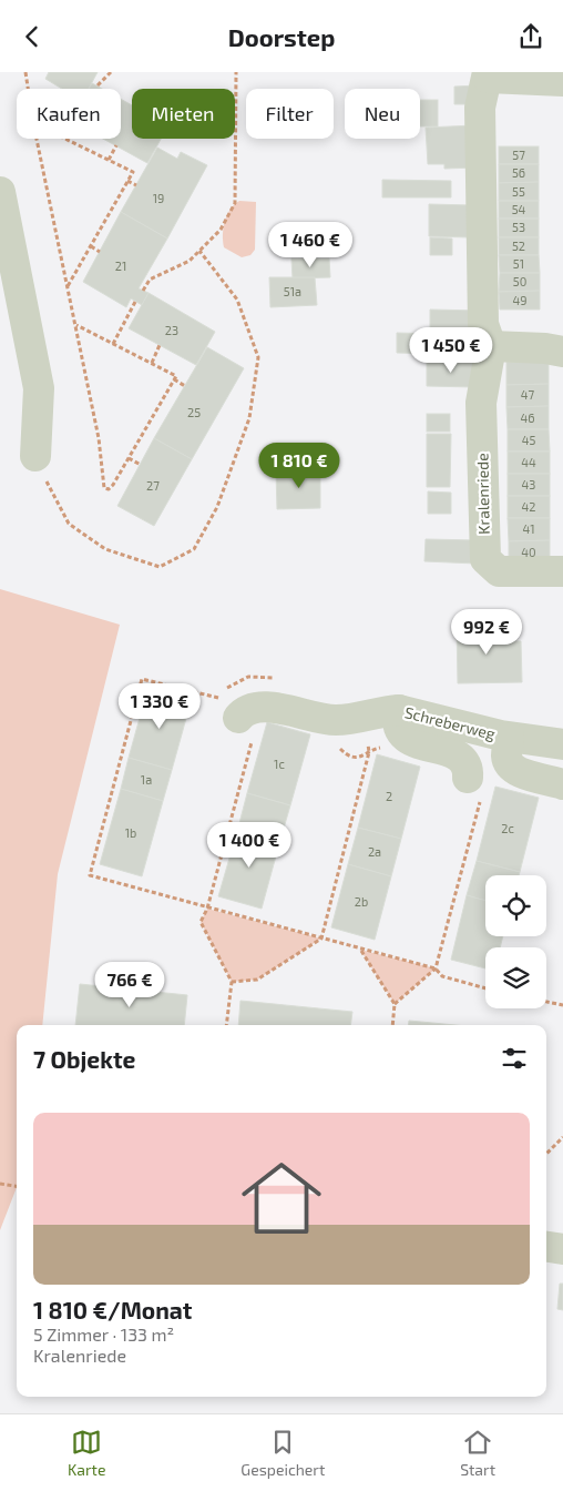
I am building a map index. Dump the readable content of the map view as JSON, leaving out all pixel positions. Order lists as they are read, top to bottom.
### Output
{
  "streets": {
    "street": ["Kralenriede", "Schreberweg"]
  },
  "house_numbers": [
    "57",
    "56",
    "55",
    "19",
    "54",
    "53",
    "52",
    "51",
    "21",
    "50",
    "51a",
    "49",
    "23",
    "47",
    "25",
    "46",
    "45",
    "44",
    "43",
    "27",
    "42",
    "41",
    "40",
    "1c",
    "1a",
    "2",
    "2c",
    "1b",
    "2a",
    "2b"
  ],
  "page": {
    "header": "Doorstep",
    "chip": [
      "Kaufen",
      "Mieten",
      "Filter",
      "Neu"
    ],
    "price": [
      "1 460 €",
      "1 450 €",
      "1 810 €",
      "992 €",
      "1 330 €",
      "1 400 €",
      "766 €"
    ],
    "heading": "7 Objekte",
    "list": [
      {
        "name": "1 810 €/Monat",
        "note": "5 Zimmer · 133 m² · Kralenriede"
      }
    ],
    "tabs": ["Karte", "Gespeichert", "Start"]
  }
}
